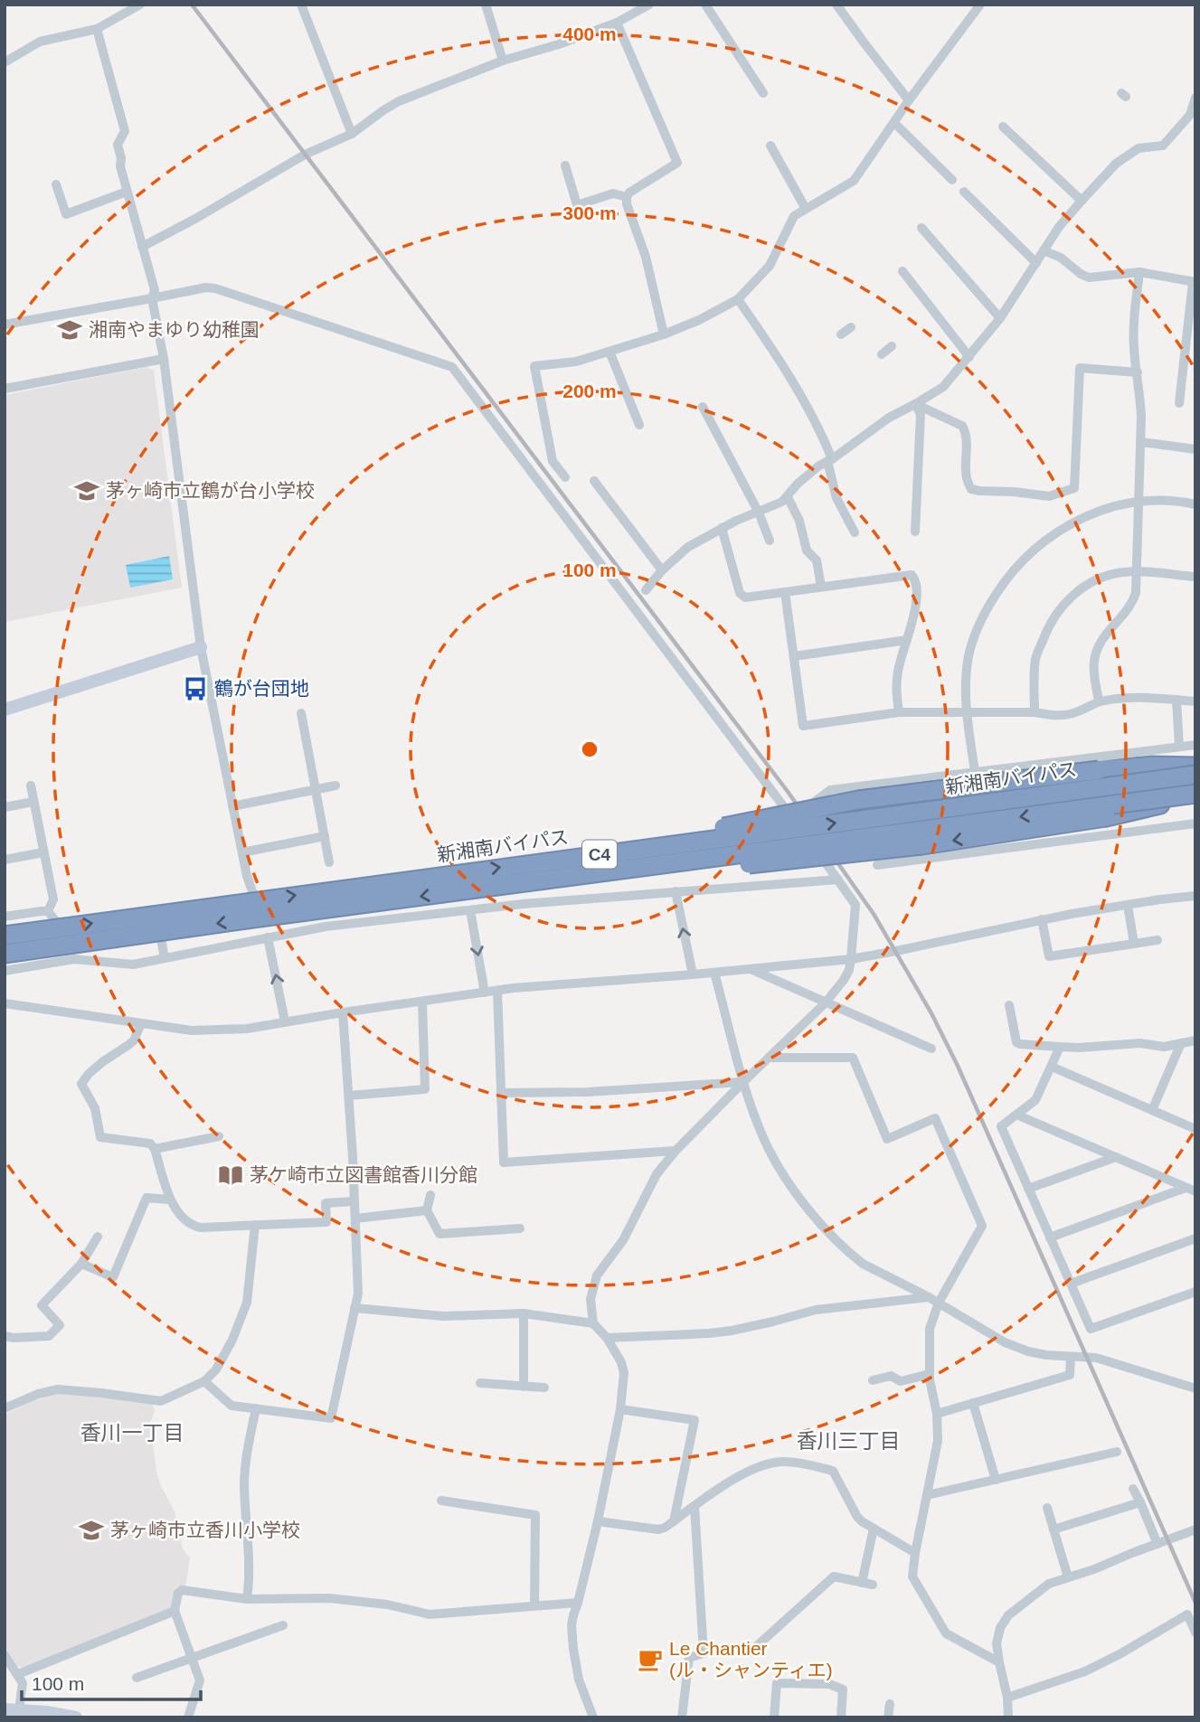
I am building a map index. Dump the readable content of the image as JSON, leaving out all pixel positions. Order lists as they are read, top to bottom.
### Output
{
  "streets": {
    "highway": ["新湘南バイパス", "C4"]
  },
  "districts": ["香川一丁目", "香川三丁目"],
  "places": {
    "school or university": ["湘南やまゆり幼稚園", "茅ヶ崎市立鶴が台小学校", "茅ヶ崎市立香川小学校"],
    "bus stop": ["鶴が台団地"],
    "library": ["茅ケ崎市立図書館香川分館"],
    "cafe": ["Le Chantier (ル・シャンティエ)"]
  },
  "scale_bar": "100 m",
  "rings": [
    "400 m",
    "300 m",
    "200 m",
    "100 m"
  ]
}
